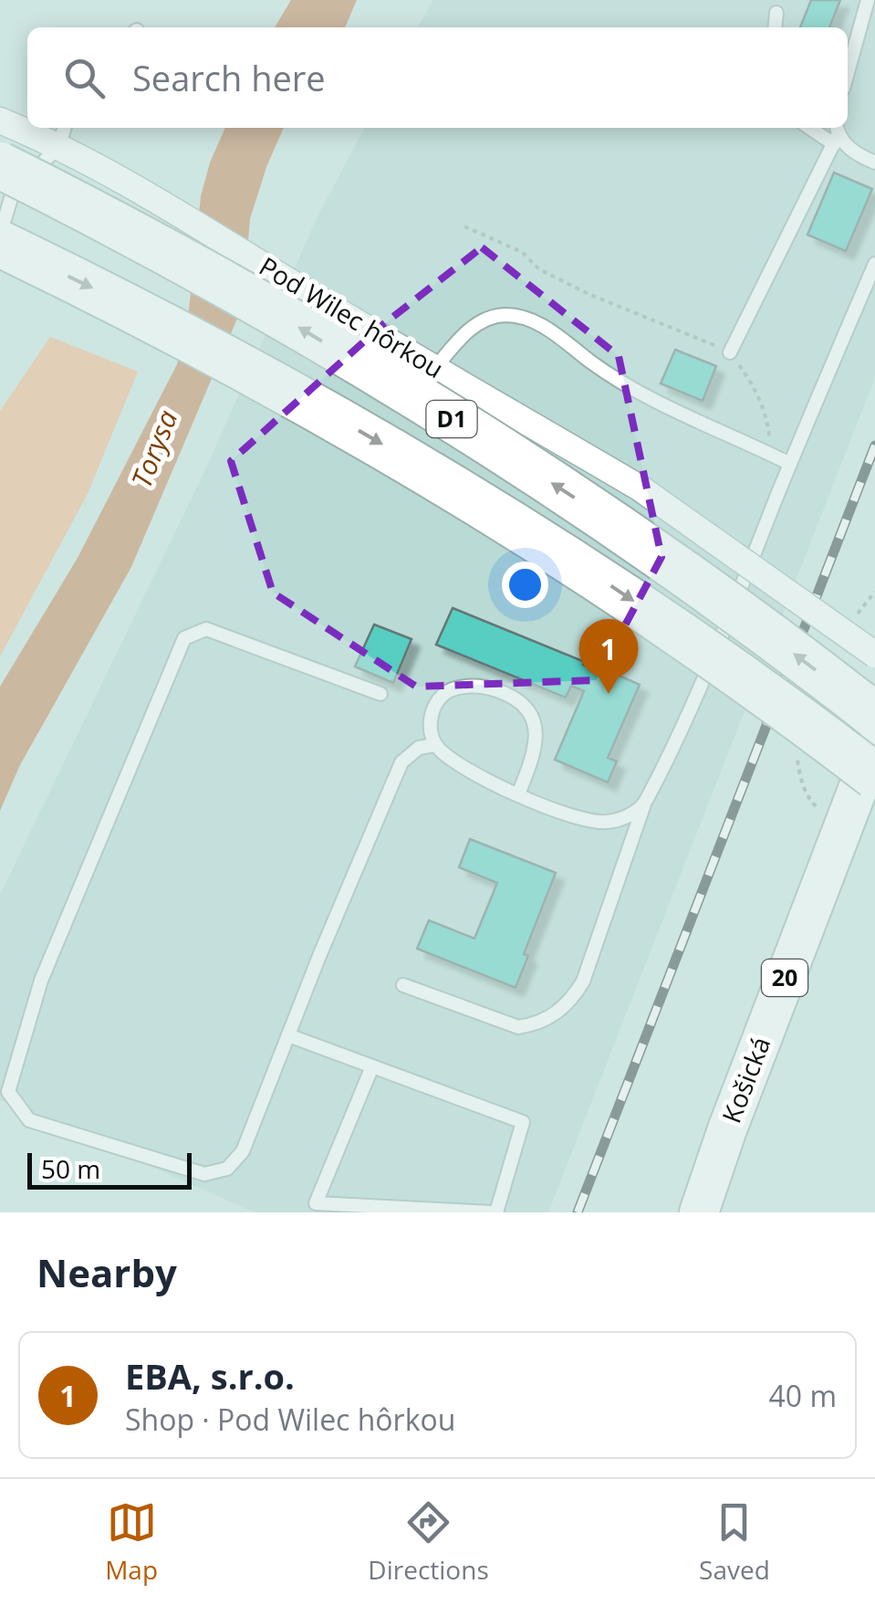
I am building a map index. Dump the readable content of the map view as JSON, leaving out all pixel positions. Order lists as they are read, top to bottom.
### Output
{
  "streets": {
    "highway": ["D1"],
    "main road": ["20", "Košická"],
    "street": ["Pod Wilec hôrkou"]
  },
  "water": ["Torysa"],
  "scale_bar": "50 m",
  "page": {
    "search": "Search here",
    "pins": "1",
    "scale": "50 m",
    "heading": "Nearby",
    "list": [
      {
        "mark": "1",
        "name": "EBA, s.r.o.",
        "note": "Shop · Pod Wilec hôrkou",
        "value": "40 m"
      }
    ],
    "nav": ["Map", "Directions", "Saved"]
  }
}
